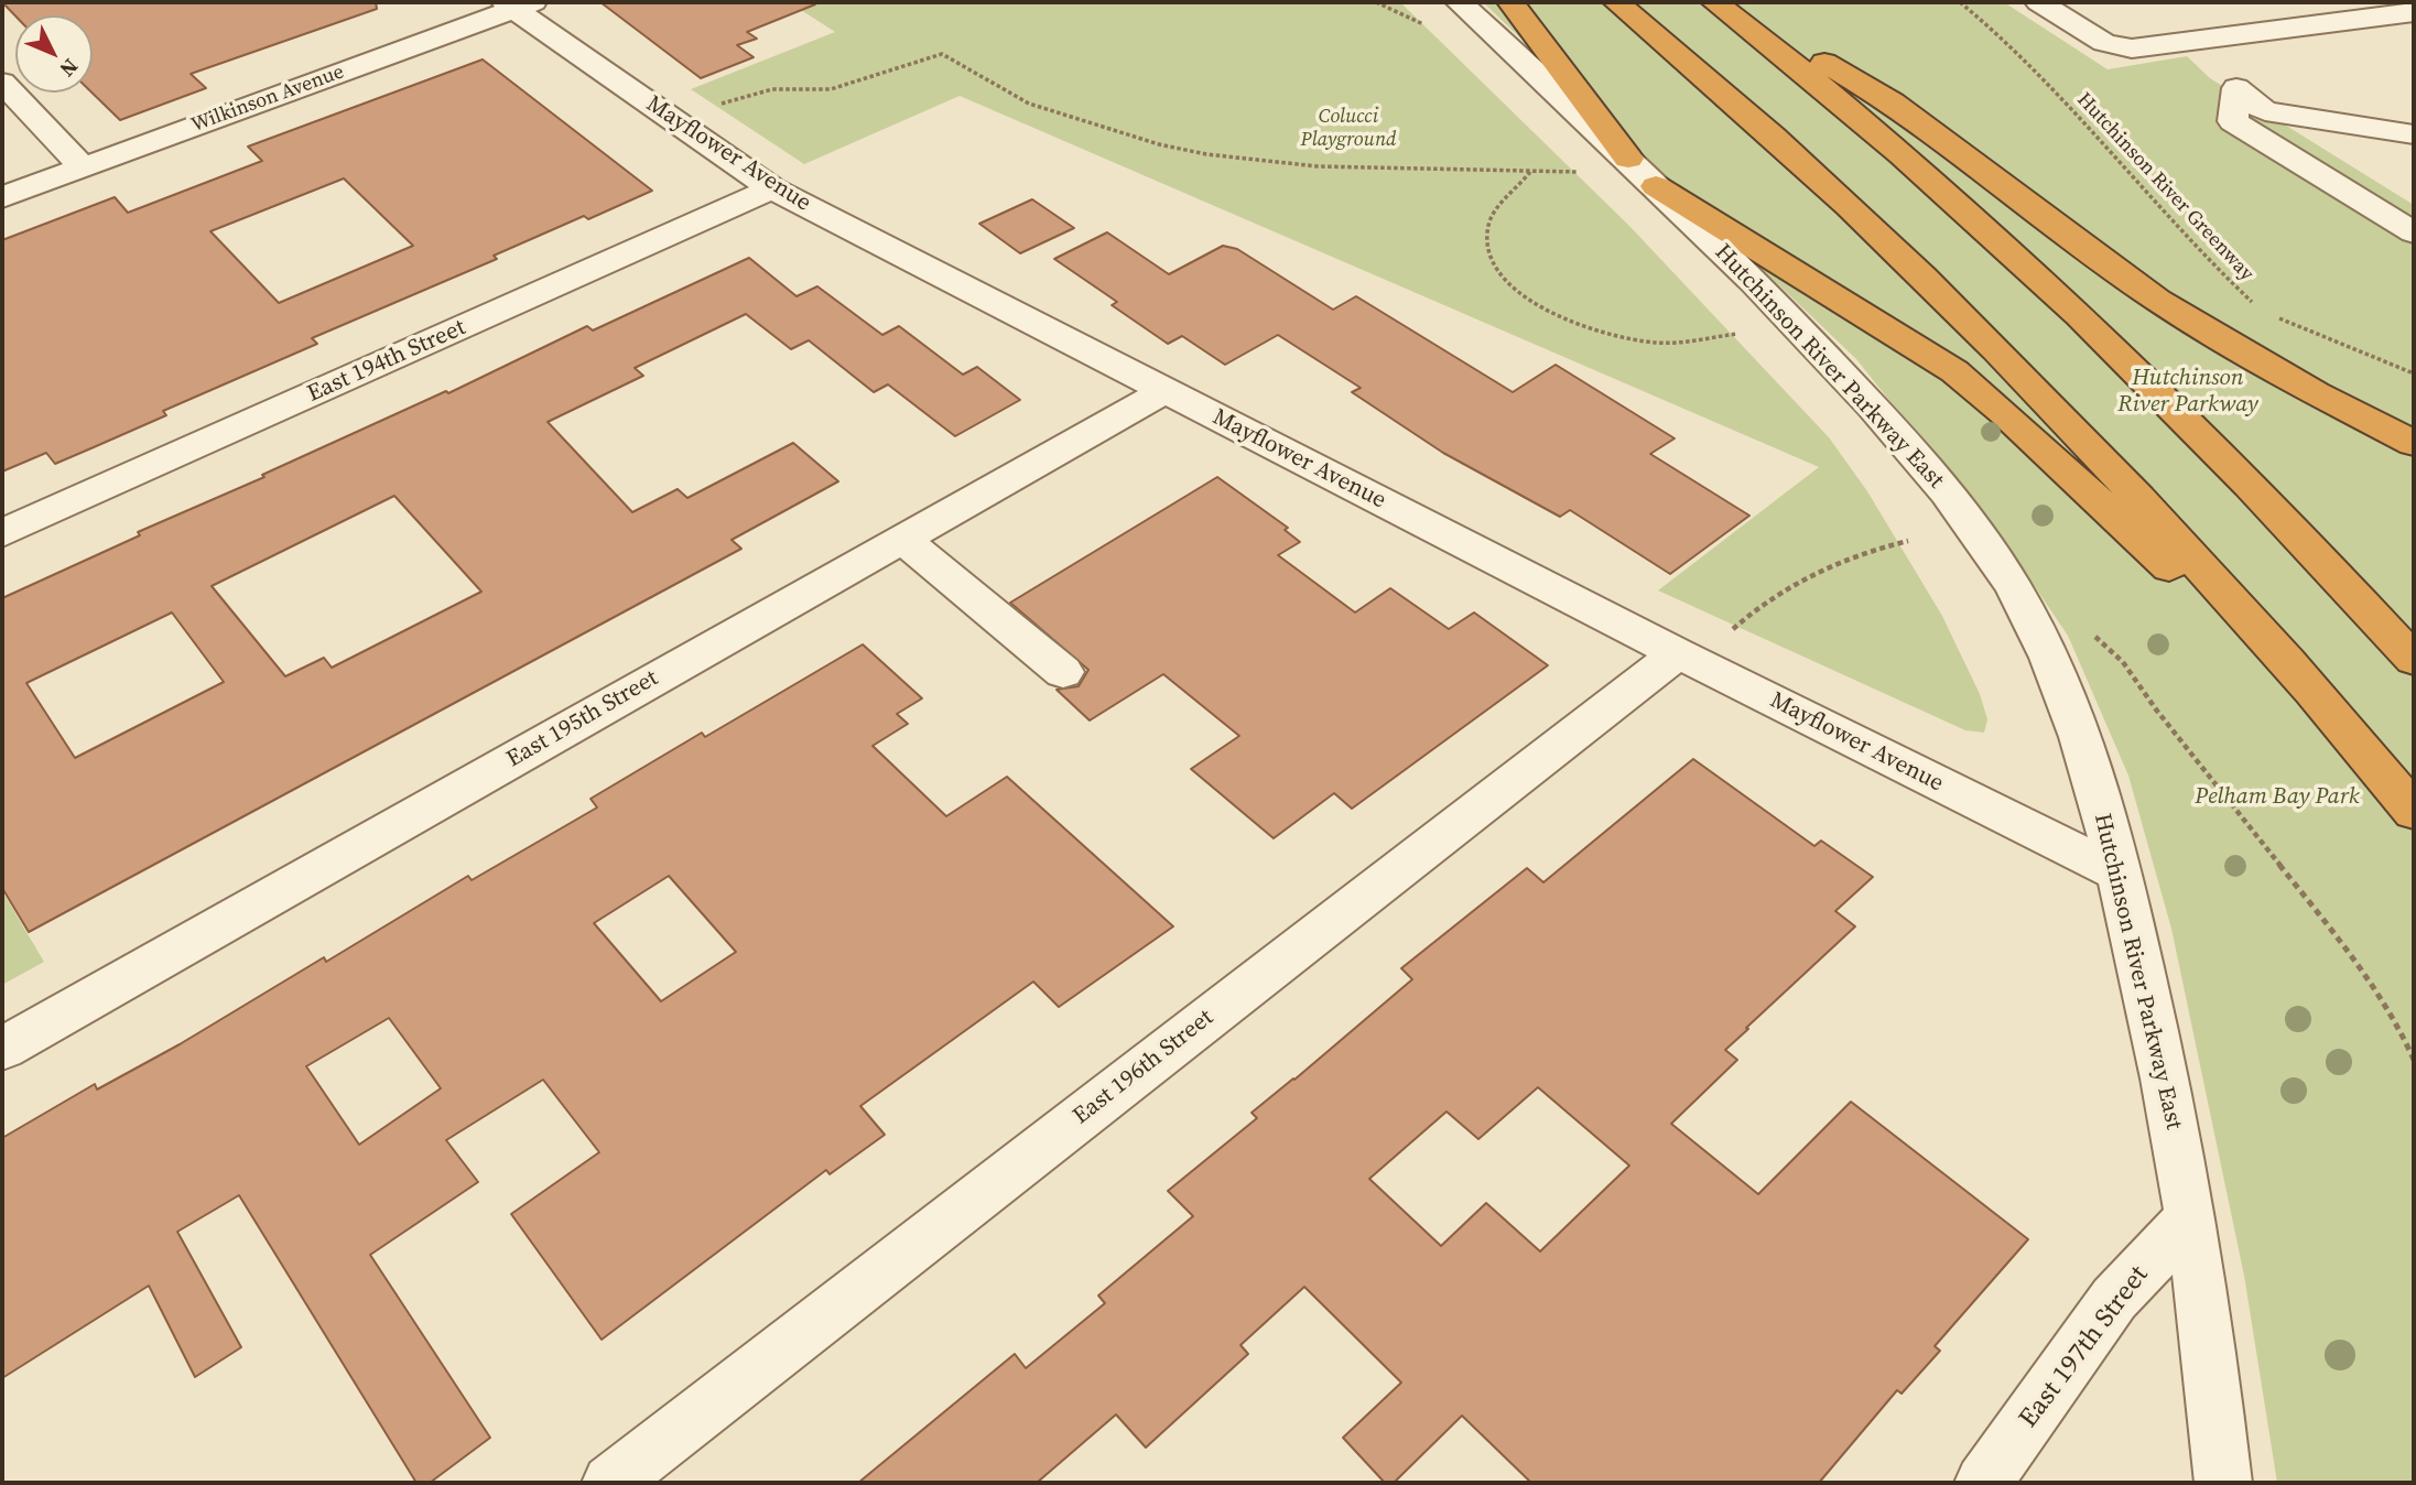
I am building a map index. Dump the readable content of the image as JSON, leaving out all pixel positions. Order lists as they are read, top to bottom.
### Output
{
  "streets": {
    "street": [
      "Wilkinson Avenue",
      "Mayflower Avenue",
      "East 194th Street",
      "Hutchinson River Parkway East",
      "East 195th Street",
      "East 196th Street",
      "East 197th Street"
    ],
    "path": ["Hutchinson River Greenway"]
  },
  "crossings": [
    ["Wilkinson Avenue", "Mayflower Avenue"],
    ["Mayflower Avenue", "East 194th Street"],
    ["Mayflower Avenue", "Hutchinson River Parkway East"],
    ["Mayflower Avenue", "East 195th Street"],
    ["Mayflower Avenue", "East 196th Street"],
    ["Hutchinson River Parkway East", "East 197th Street"]
  ],
  "parks": ["Colucci Playground", "Hutchinson River Parkway", "Pelham Bay Park"],
  "north": "bottom right"
}
